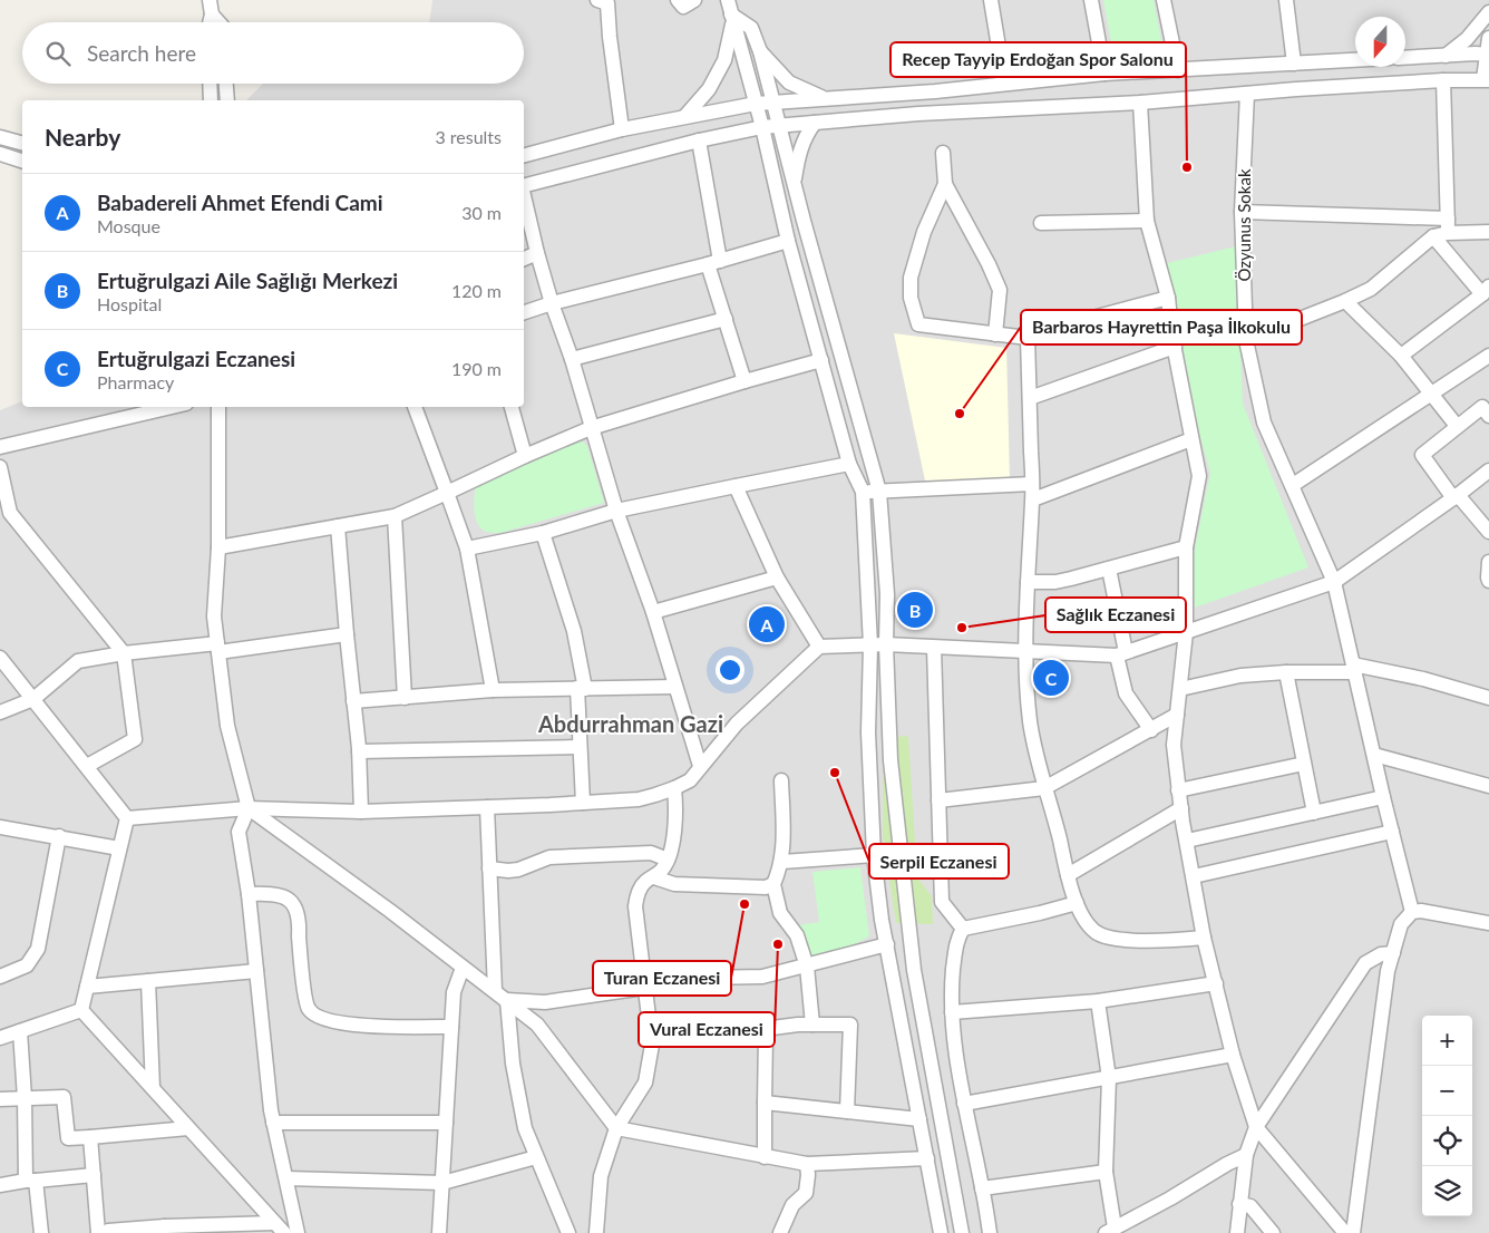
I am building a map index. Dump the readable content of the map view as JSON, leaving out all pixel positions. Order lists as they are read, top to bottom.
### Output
{
  "streets": {
    "street": ["Özyunus Sokak"]
  },
  "districts": ["Abdurrahman Gazi"],
  "places": [
    "Recep Tayyip Erdoğan Spor Salonu",
    "Barbaros Hayrettin Paşa İlkokulu",
    "Sağlık Eczanesi",
    "Serpil Eczanesi",
    "Turan Eczanesi",
    "Vural Eczanesi"
  ],
  "north": "bottom",
  "page": {
    "search": "Search here",
    "heading": ["Nearby", "3 results"],
    "list": [
      {
        "mark": "A",
        "name": "Babadereli Ahmet Efendi Cami",
        "note": "Mosque",
        "value": "30 m"
      },
      {
        "mark": "B",
        "name": "Ertuğrulgazi Aile Sağlığı Merkezi",
        "note": "Hospital",
        "value": "120 m"
      },
      {
        "mark": "C",
        "name": "Ertuğrulgazi Eczanesi",
        "note": "Pharmacy",
        "value": "190 m"
      }
    ],
    "pins": ["B", "A", "C"],
    "map_buttons": ["+", "−"]
  }
}
